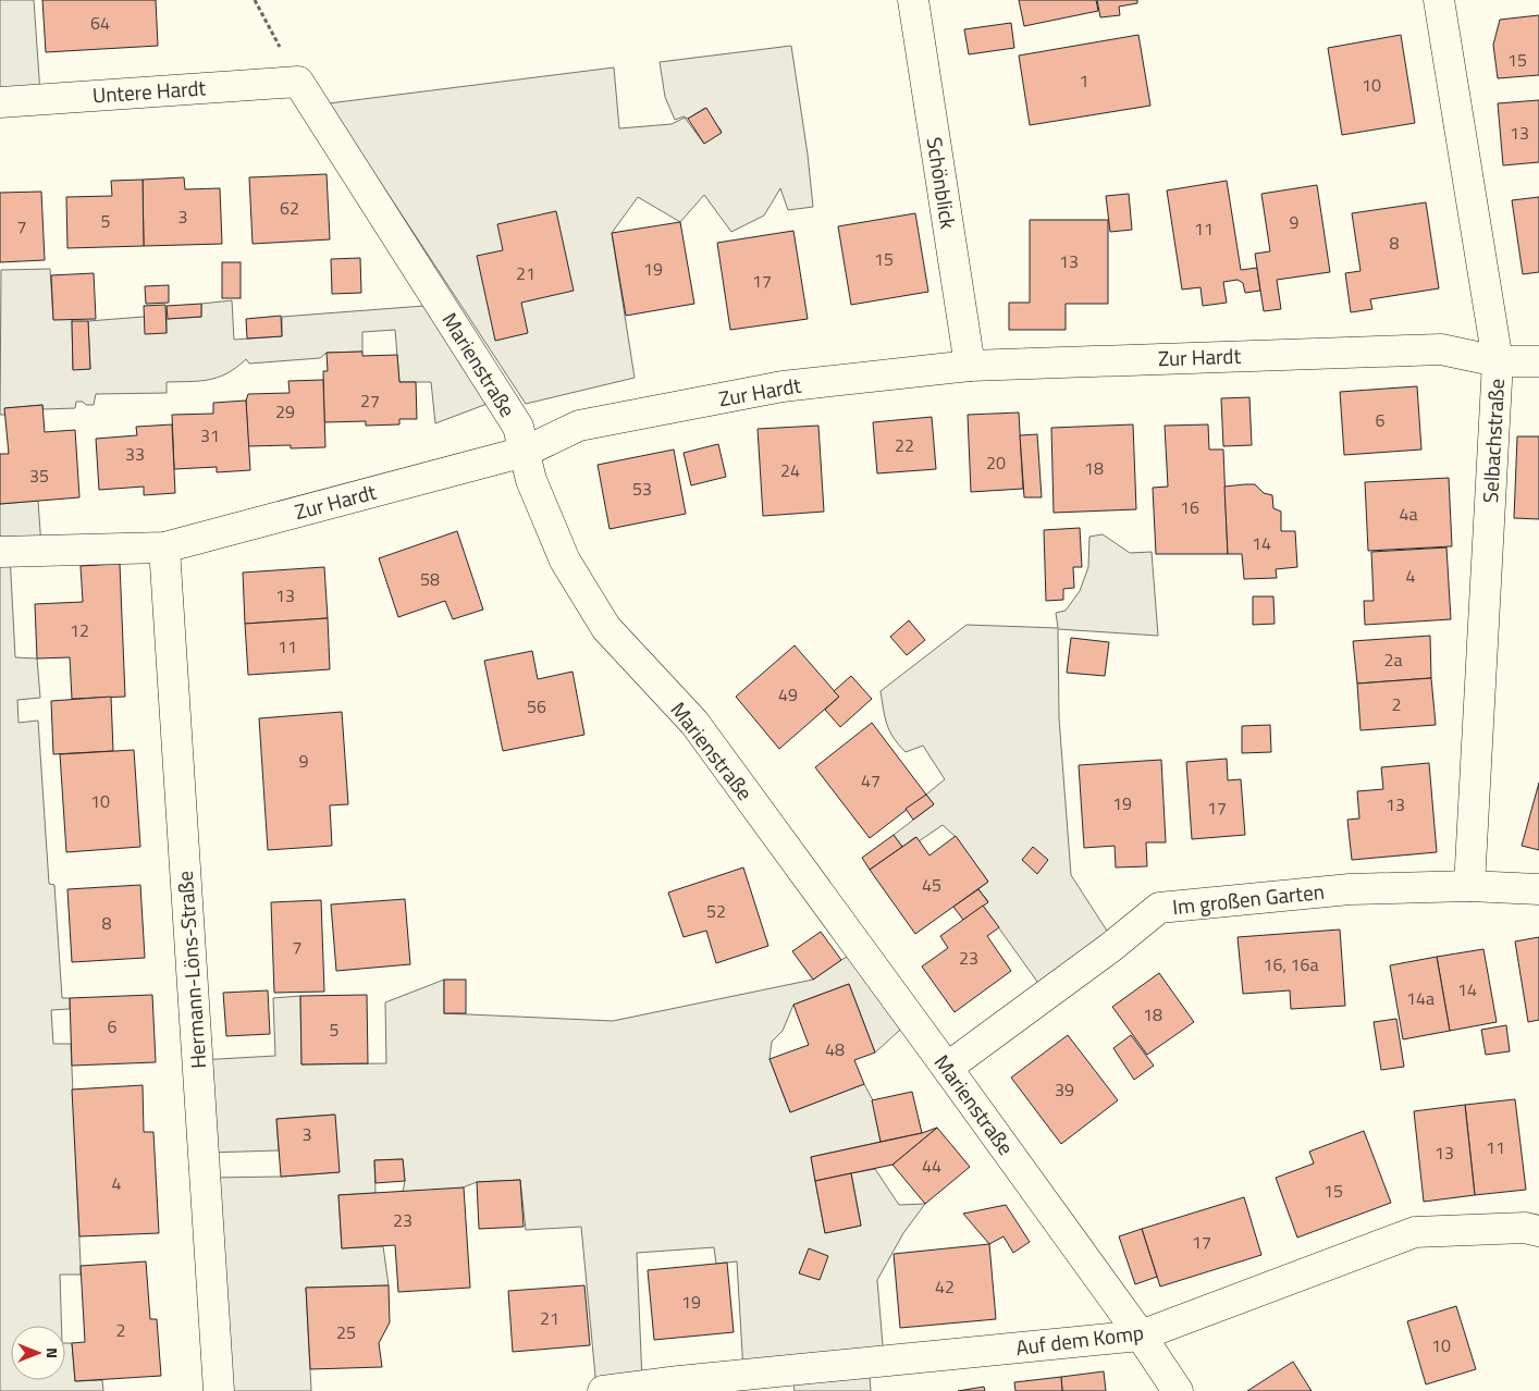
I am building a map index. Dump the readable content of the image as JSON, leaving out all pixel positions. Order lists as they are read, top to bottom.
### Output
{
  "streets": {
    "street": [
      "Untere Hardt",
      "Schönblick",
      "Zur Hardt",
      "Marienstraße",
      "Selbachstraße",
      "Im großen Garten",
      "Hermann-Löns-Straße",
      "Auf dem Komp"
    ]
  },
  "crossings": [
    ["Untere Hardt", "Marienstraße"],
    ["Schönblick", "Zur Hardt"],
    ["Zur Hardt", "Marienstraße"],
    ["Zur Hardt", "Selbachstraße"],
    ["Zur Hardt", "Hermann-Löns-Straße"],
    ["Marienstraße", "Im großen Garten"],
    ["Marienstraße", "Auf dem Komp"],
    ["Selbachstraße", "Im großen Garten"]
  ],
  "house_numbers": [
    "64",
    "15",
    "1",
    "10",
    "13",
    "62",
    "3",
    "5",
    "9",
    "7",
    "11",
    "8",
    "15",
    "13",
    "19",
    "21",
    "17",
    "27",
    "29",
    "6",
    "31",
    "22",
    "33",
    "20",
    "18",
    "24",
    "35",
    "53",
    "16",
    "4a",
    "14",
    "4",
    "58",
    "13",
    "12",
    "11",
    "2a",
    "49",
    "2",
    "56",
    "9",
    "47",
    "10",
    "19",
    "13",
    "17",
    "45",
    "52",
    "8",
    "7",
    "23",
    "16, 16a",
    "14",
    "14a",
    "18",
    "6",
    "5",
    "48",
    "39",
    "3",
    "11",
    "13",
    "44",
    "4",
    "15",
    "23",
    "17",
    "42",
    "19",
    "21",
    "2",
    "25",
    "10"
  ],
  "north": "right"
}
